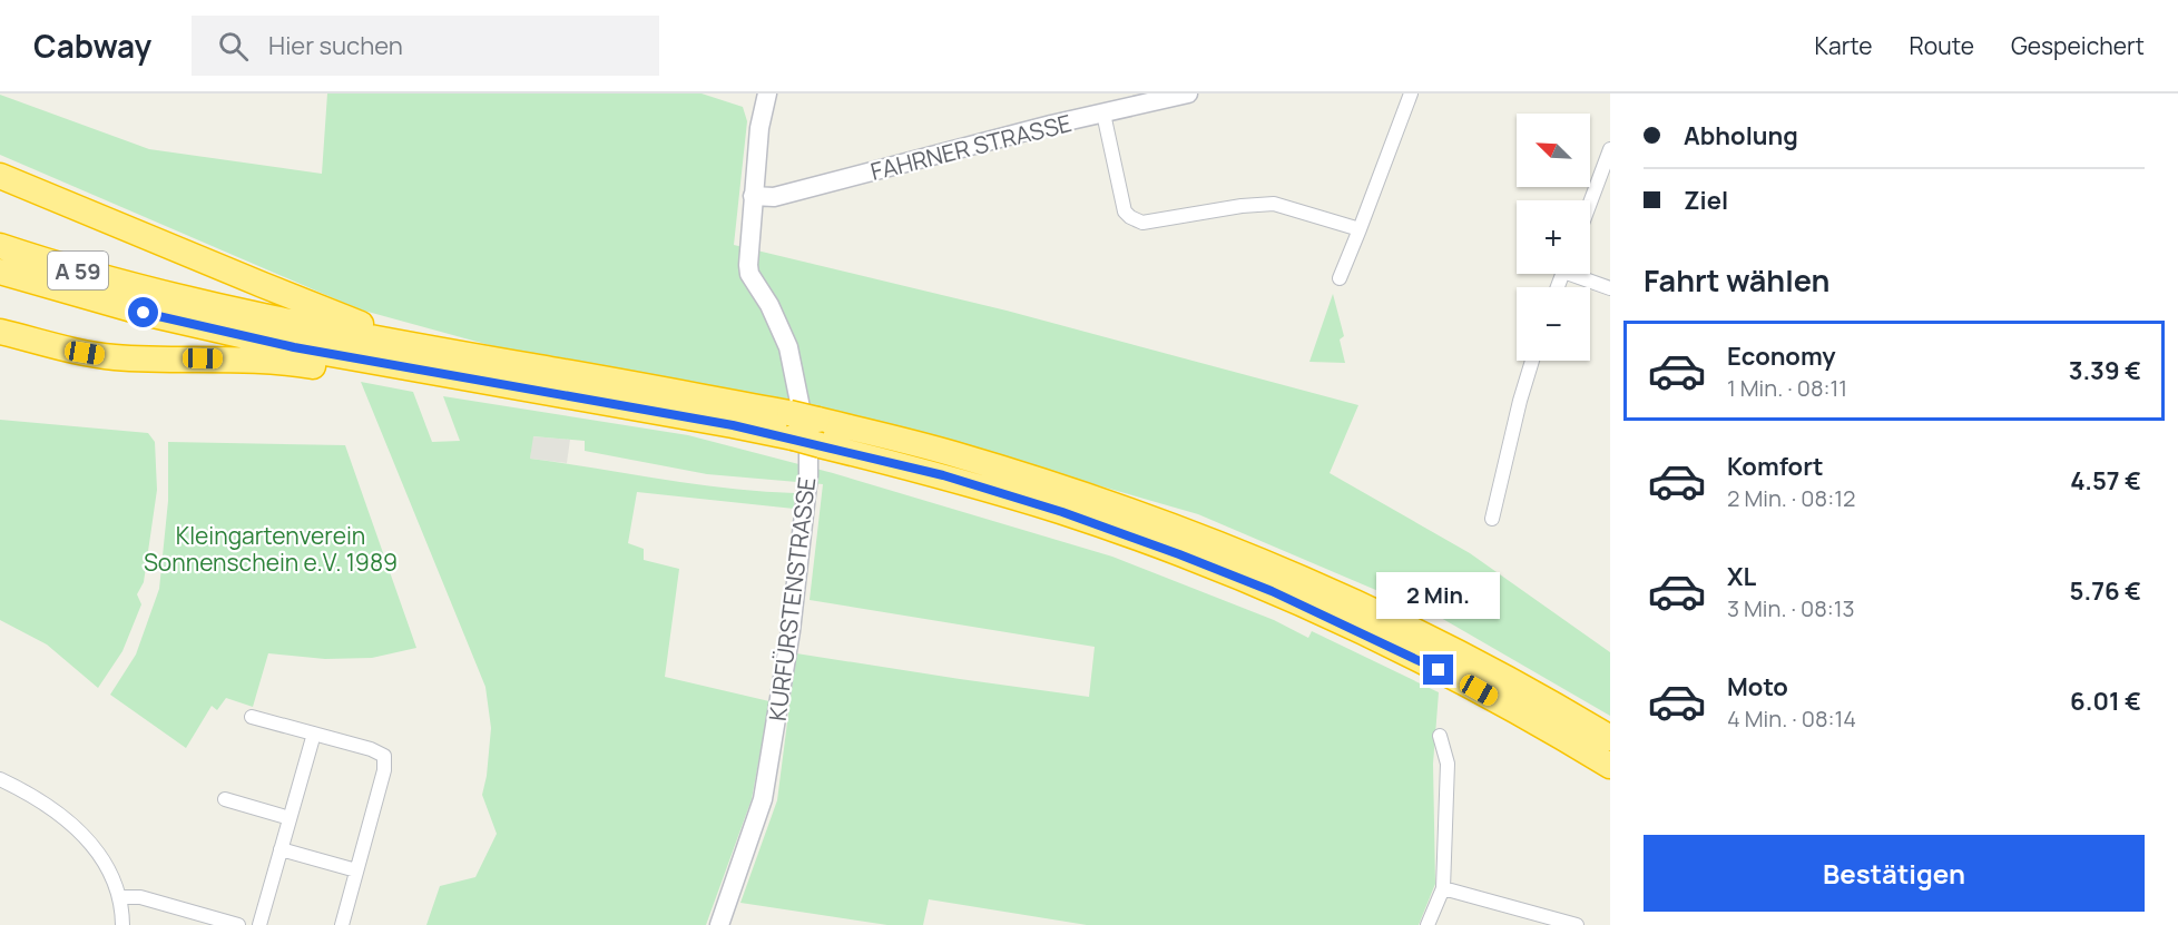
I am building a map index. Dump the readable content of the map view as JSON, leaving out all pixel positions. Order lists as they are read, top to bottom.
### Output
{
  "streets": {
    "highway": ["A 59"],
    "street": ["FAHRNER STRASSE", "KURFÜRSTENSTRASSE"]
  },
  "crossings": [
    ["FAHRNER STRASSE", "KURFÜRSTENSTRASSE"]
  ],
  "parks": ["Kleingartenverein Sonnenschein e.V. 1989"],
  "north": "top left",
  "page": {
    "header": "Cabway",
    "search": "Hier suchen",
    "nav": ["Karte", "Route", "Gespeichert"],
    "banner": ["Abholung", "Ziel"],
    "map_buttons": ["+", "−"],
    "heading": "Fahrt wählen",
    "list": [
      {
        "name": "Economy",
        "note": "1 Min. · 08:11",
        "value": "3.39 €"
      },
      {
        "name": "Komfort",
        "note": "2 Min. · 08:12",
        "value": "4.57 €"
      },
      {
        "name": "XL",
        "note": "3 Min. · 08:13",
        "value": "5.76 €"
      },
      {
        "name": "Moto",
        "note": "4 Min. · 08:14",
        "value": "6.01 €"
      }
    ],
    "bubble": "2 Min.",
    "buttons": "Bestätigen"
  }
}
